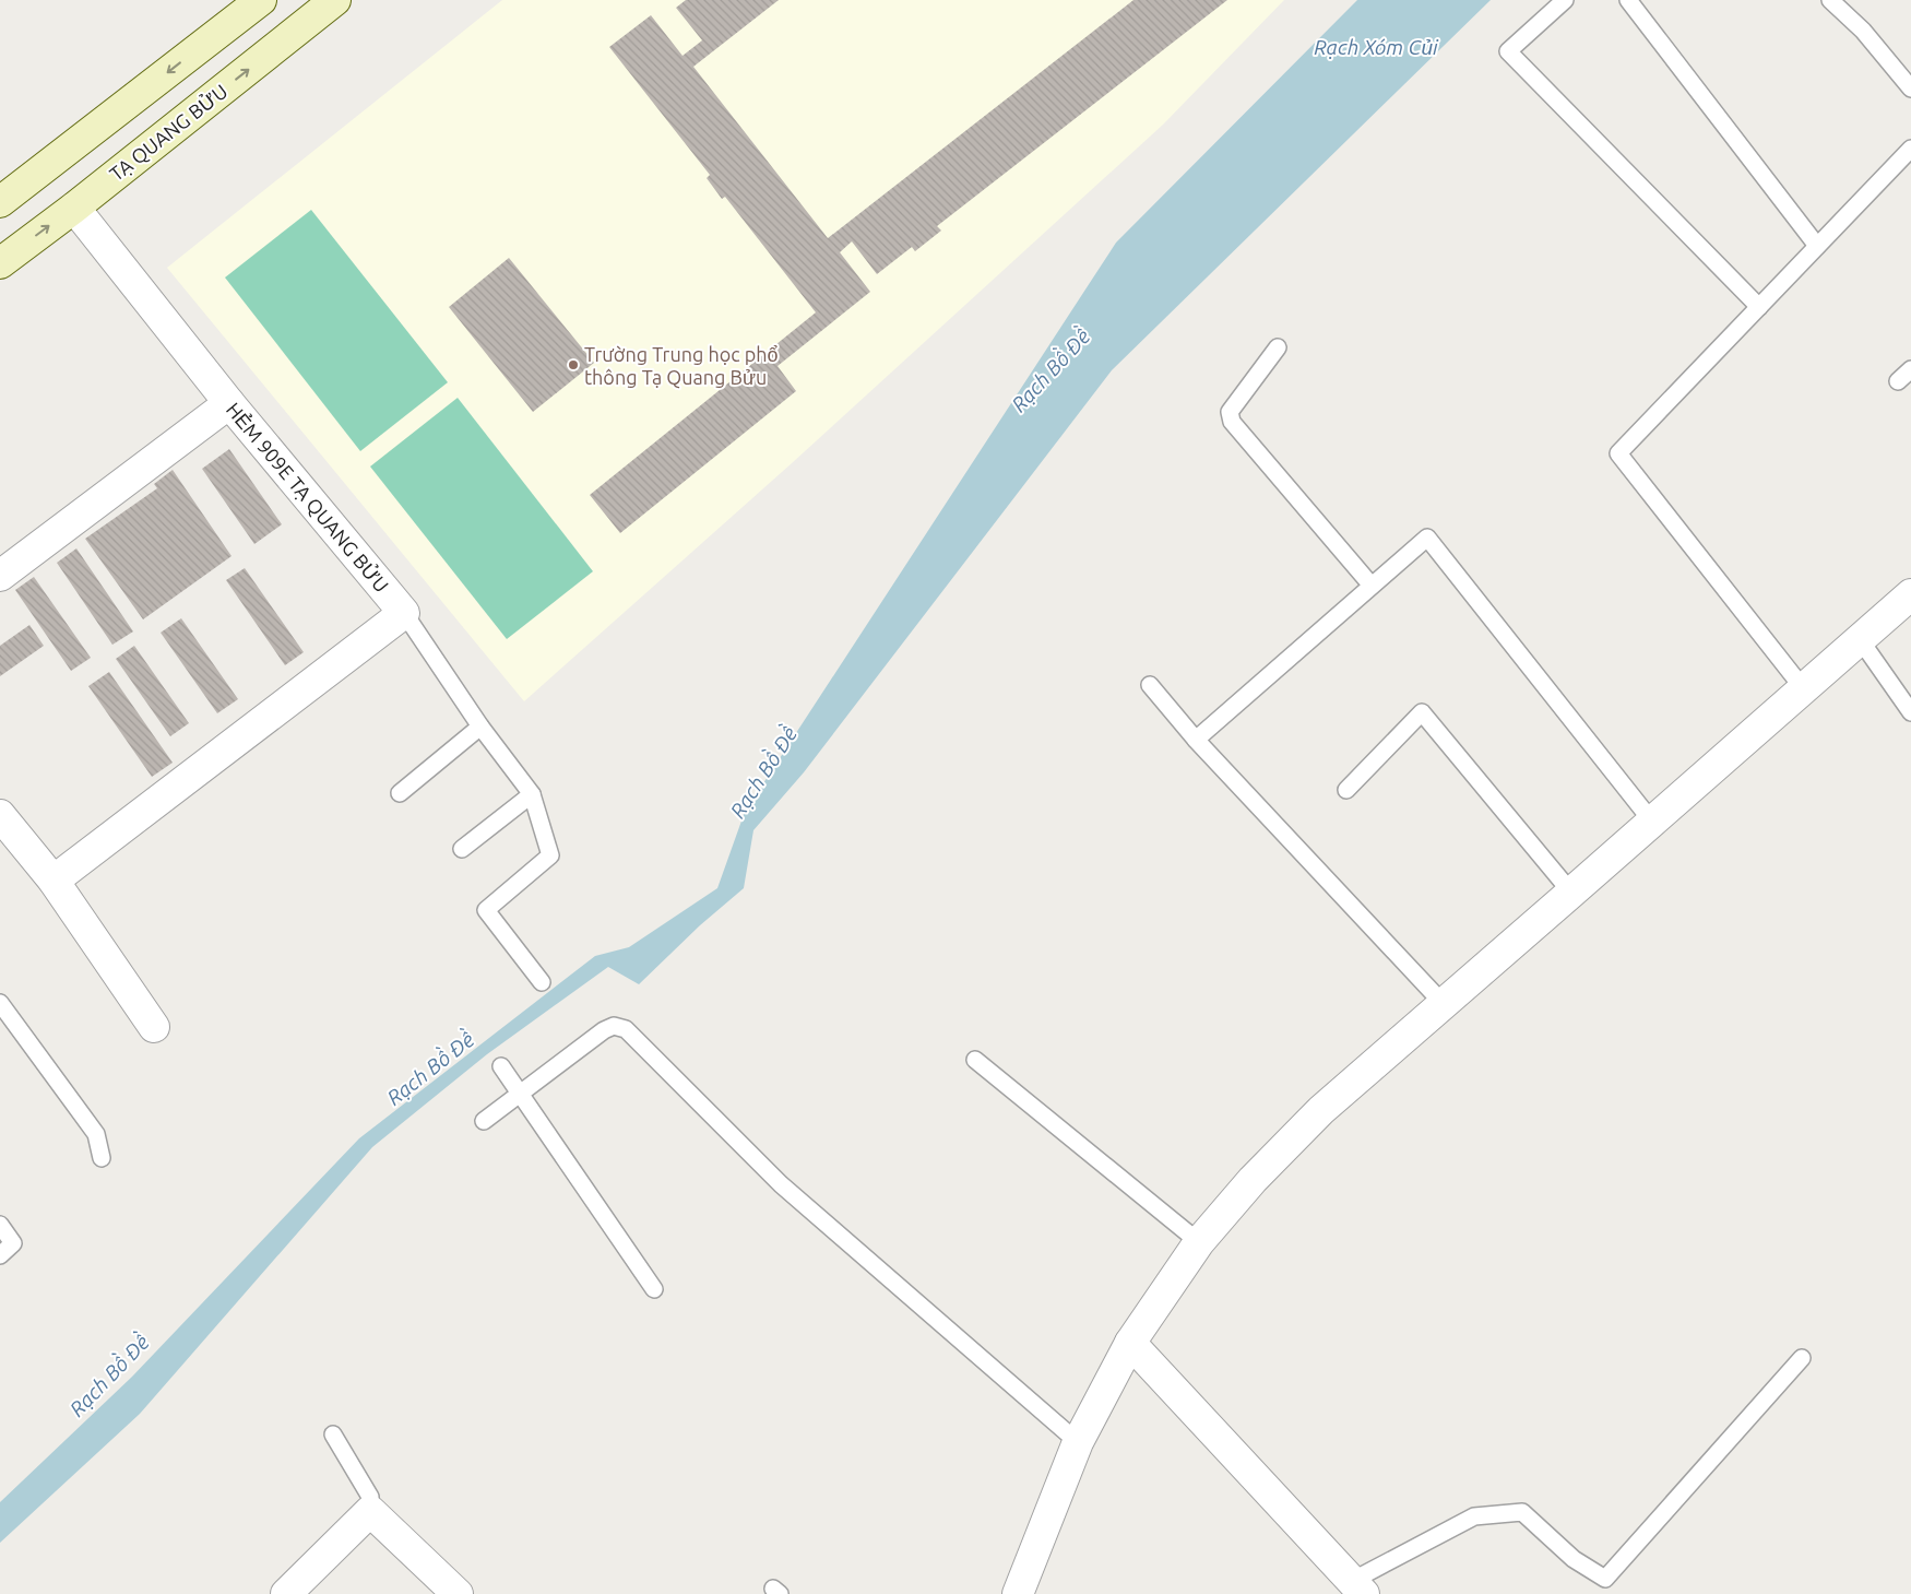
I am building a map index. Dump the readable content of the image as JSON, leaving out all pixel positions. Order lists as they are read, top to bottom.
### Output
{
  "streets": {
    "main road": ["TẠ QUANG BỬU"],
    "street": ["HẺM 909E TẠ QUANG BỬU"]
  },
  "crossings": [
    ["TẠ QUANG BỬU", "HẺM 909E TẠ QUANG BỬU"]
  ],
  "water": ["Rạch Xóm Củi", "Rạch Bồ Đề"],
  "places": ["Trường Trung học phổ thông Tạ Quang Bửu"]
}
